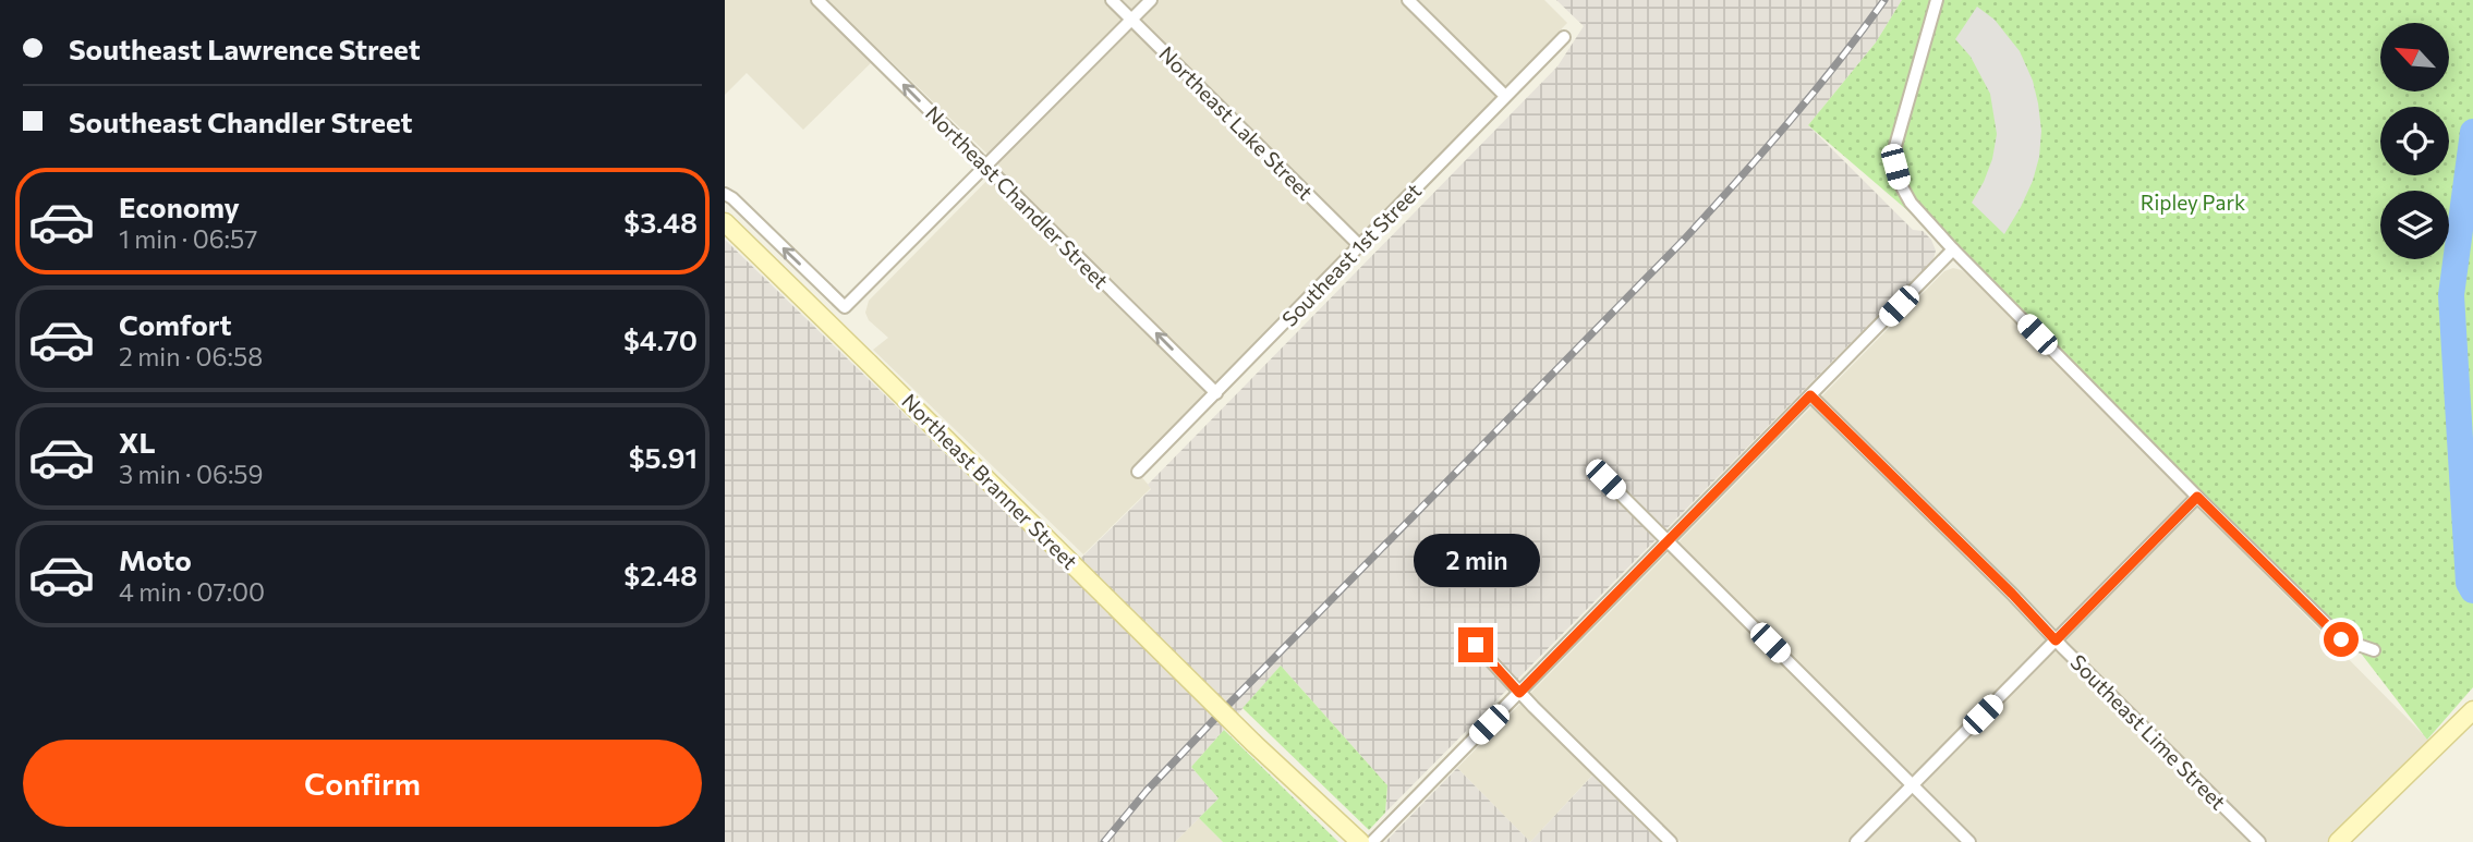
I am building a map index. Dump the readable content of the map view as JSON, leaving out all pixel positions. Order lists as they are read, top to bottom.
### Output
{
  "streets": {
    "main road": ["Northeast Branner Street"],
    "street": [
      "Northeast Lake Street",
      "Northeast Chandler Street",
      "Southeast 1st Street",
      "Southeast Lime Street"
    ]
  },
  "crossings": [
    ["Northeast Lake Street", "Southeast 1st Street"],
    ["Northeast Chandler Street", "Southeast 1st Street"]
  ],
  "one_way": ["Northeast Chandler Street"],
  "parks": ["Ripley Park"],
  "north": "top left",
  "page": {
    "banner": ["Southeast Lawrence Street", "Southeast Chandler Street"],
    "list": [
      {
        "name": "Economy",
        "note": "1 min · 06:57",
        "value": "$3.48"
      },
      {
        "name": "Comfort",
        "note": "2 min · 06:58",
        "value": "$4.70"
      },
      {
        "name": "XL",
        "note": "3 min · 06:59",
        "value": "$5.91"
      },
      {
        "name": "Moto",
        "note": "4 min · 07:00",
        "value": "$2.48"
      }
    ],
    "bubble": "2 min",
    "buttons": "Confirm"
  }
}
